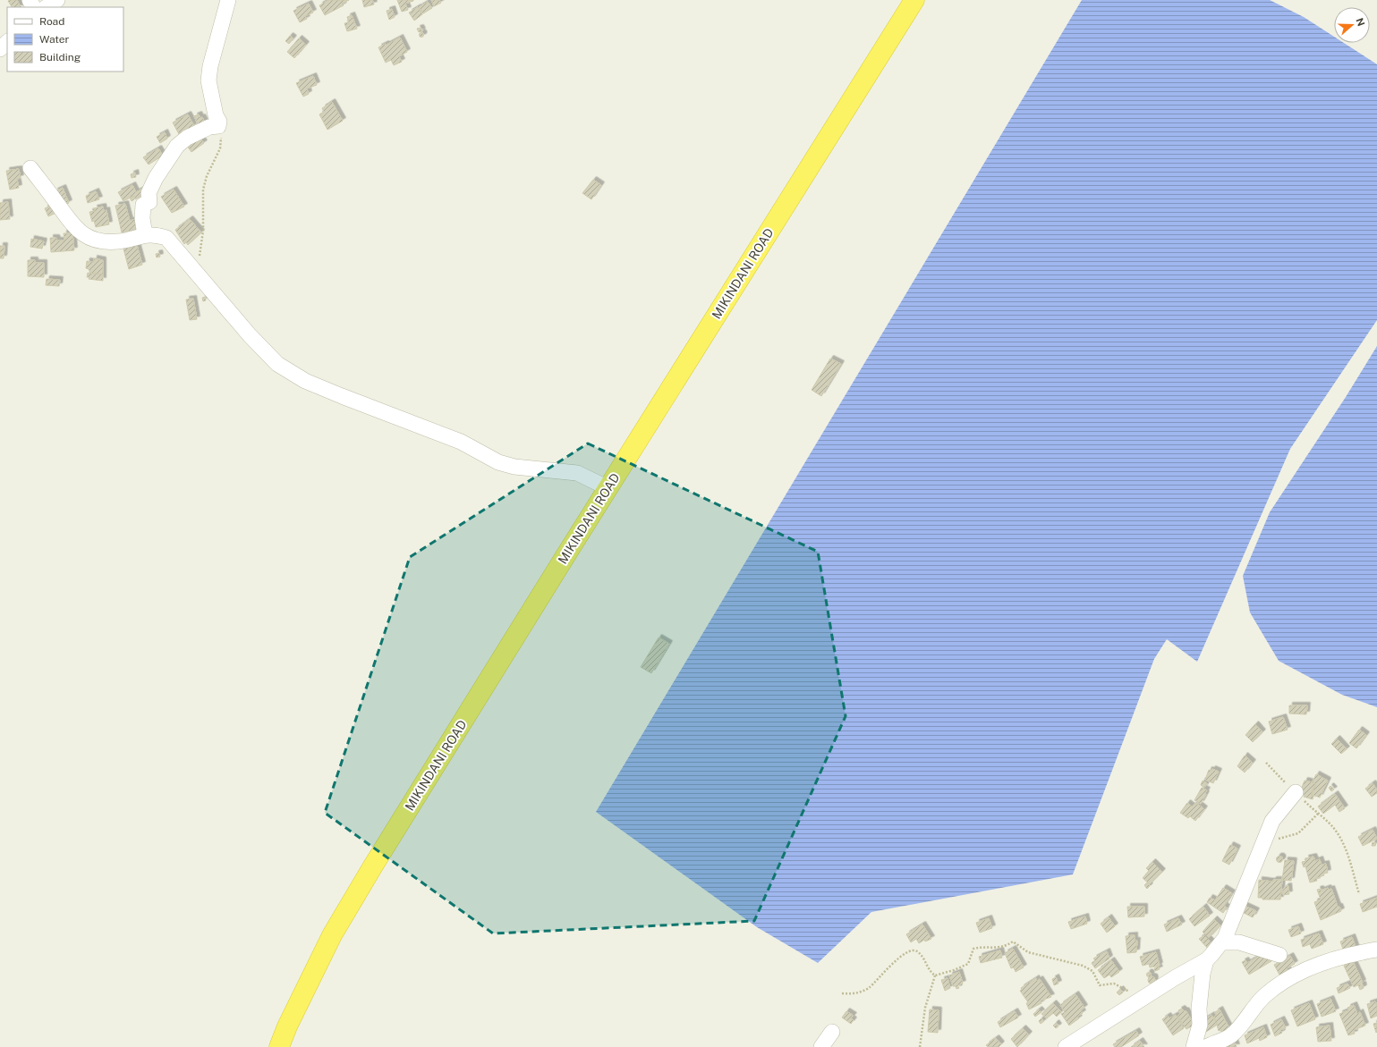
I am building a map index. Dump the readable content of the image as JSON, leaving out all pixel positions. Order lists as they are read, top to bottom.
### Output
{
  "streets": {
    "highway": ["MIKINDANI ROAD"]
  },
  "legend": ["Road", "Water", "Building"],
  "north": "right"
}
